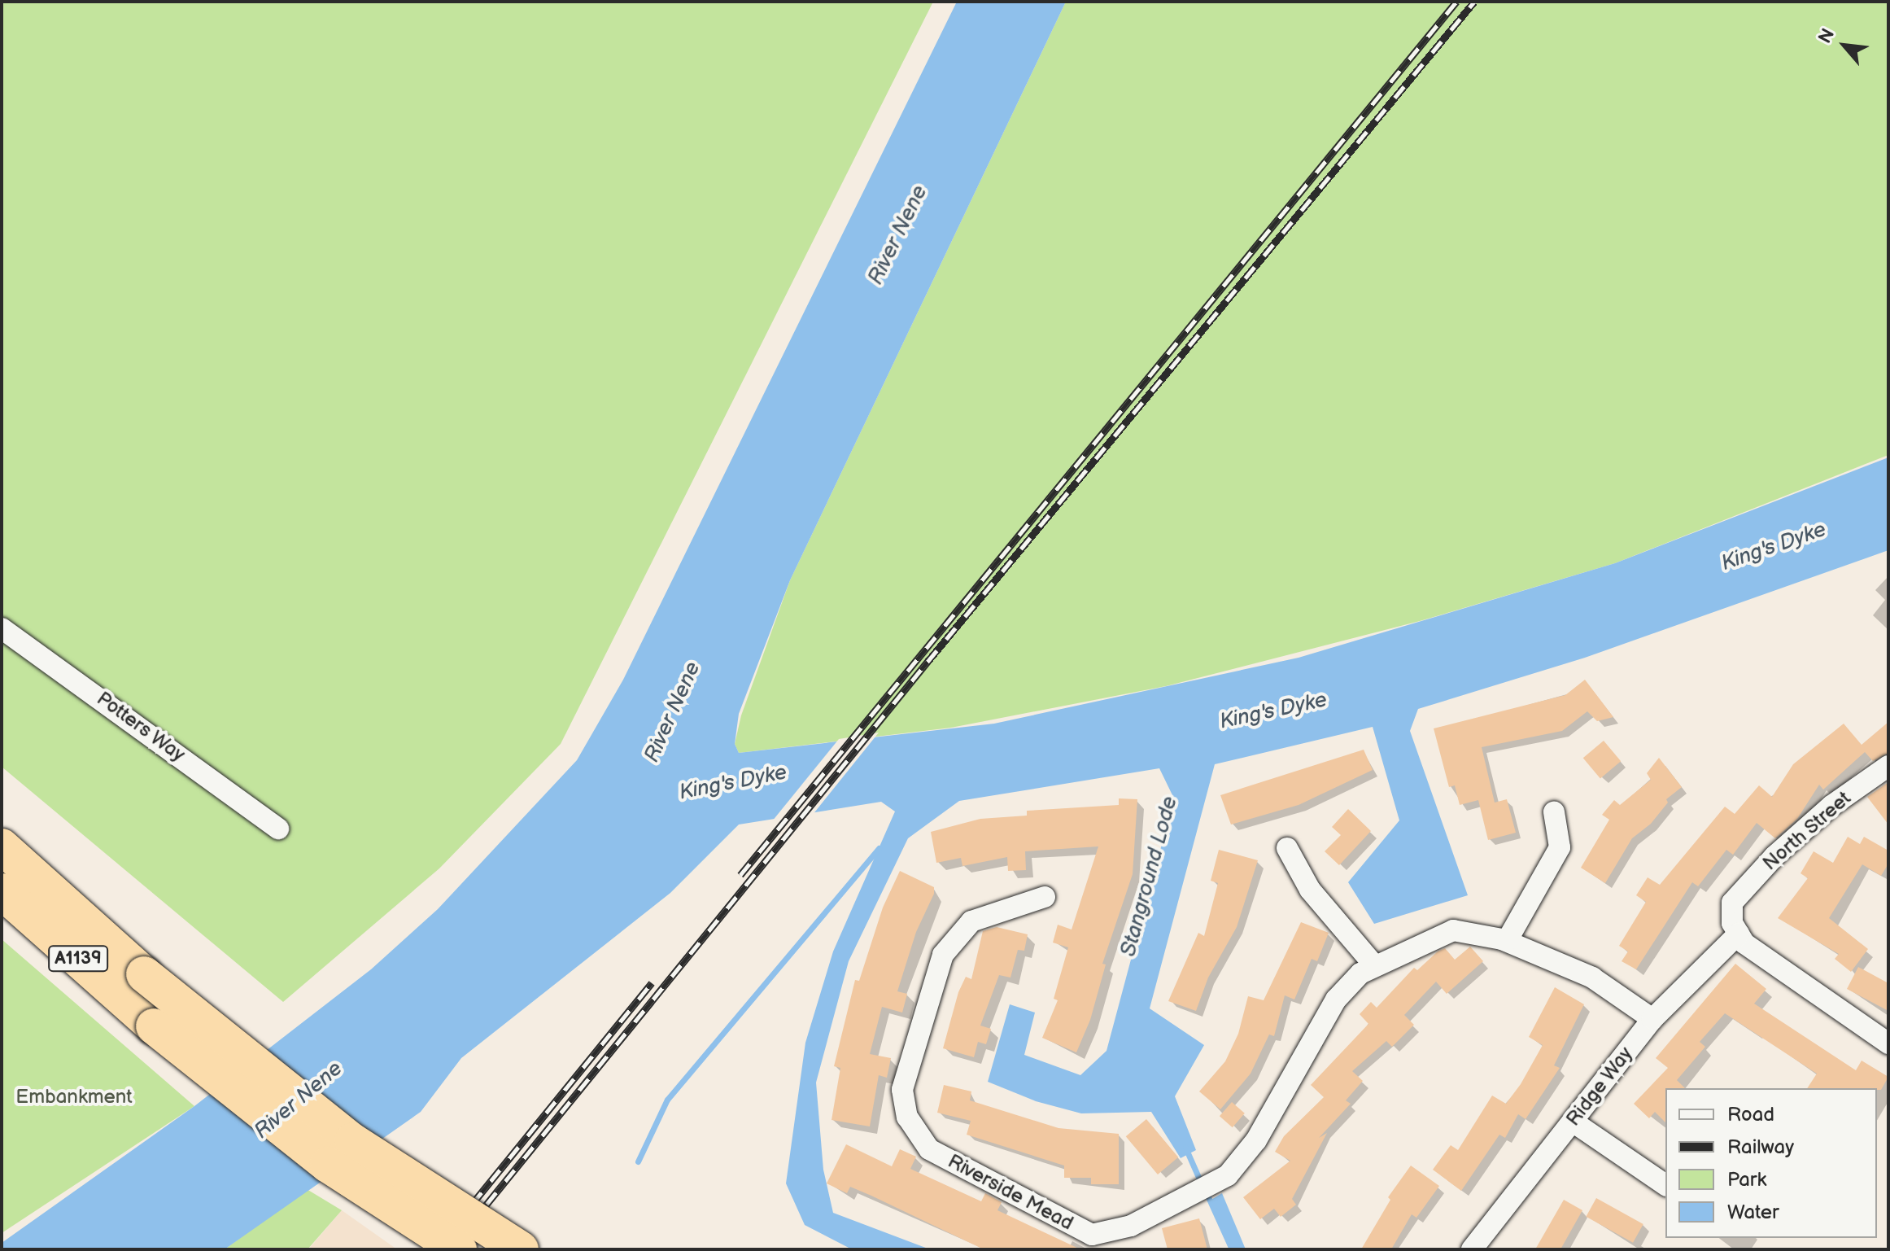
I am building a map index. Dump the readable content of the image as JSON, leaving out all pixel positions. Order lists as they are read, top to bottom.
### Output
{
  "streets": {
    "highway": ["A1139"],
    "street": [
      "Potters Way",
      "North Street",
      "Ridge Way",
      "Riverside Mead"
    ]
  },
  "crossings": [
    ["North Street", "Ridge Way"],
    ["Ridge Way", "Riverside Mead"]
  ],
  "water": ["River Nene", "King's Dyke", "Stanground Lode"],
  "parks": ["Embankment"],
  "legend": [
    "Road",
    "Railway",
    "Park",
    "Water"
  ],
  "north": "top left"
}
